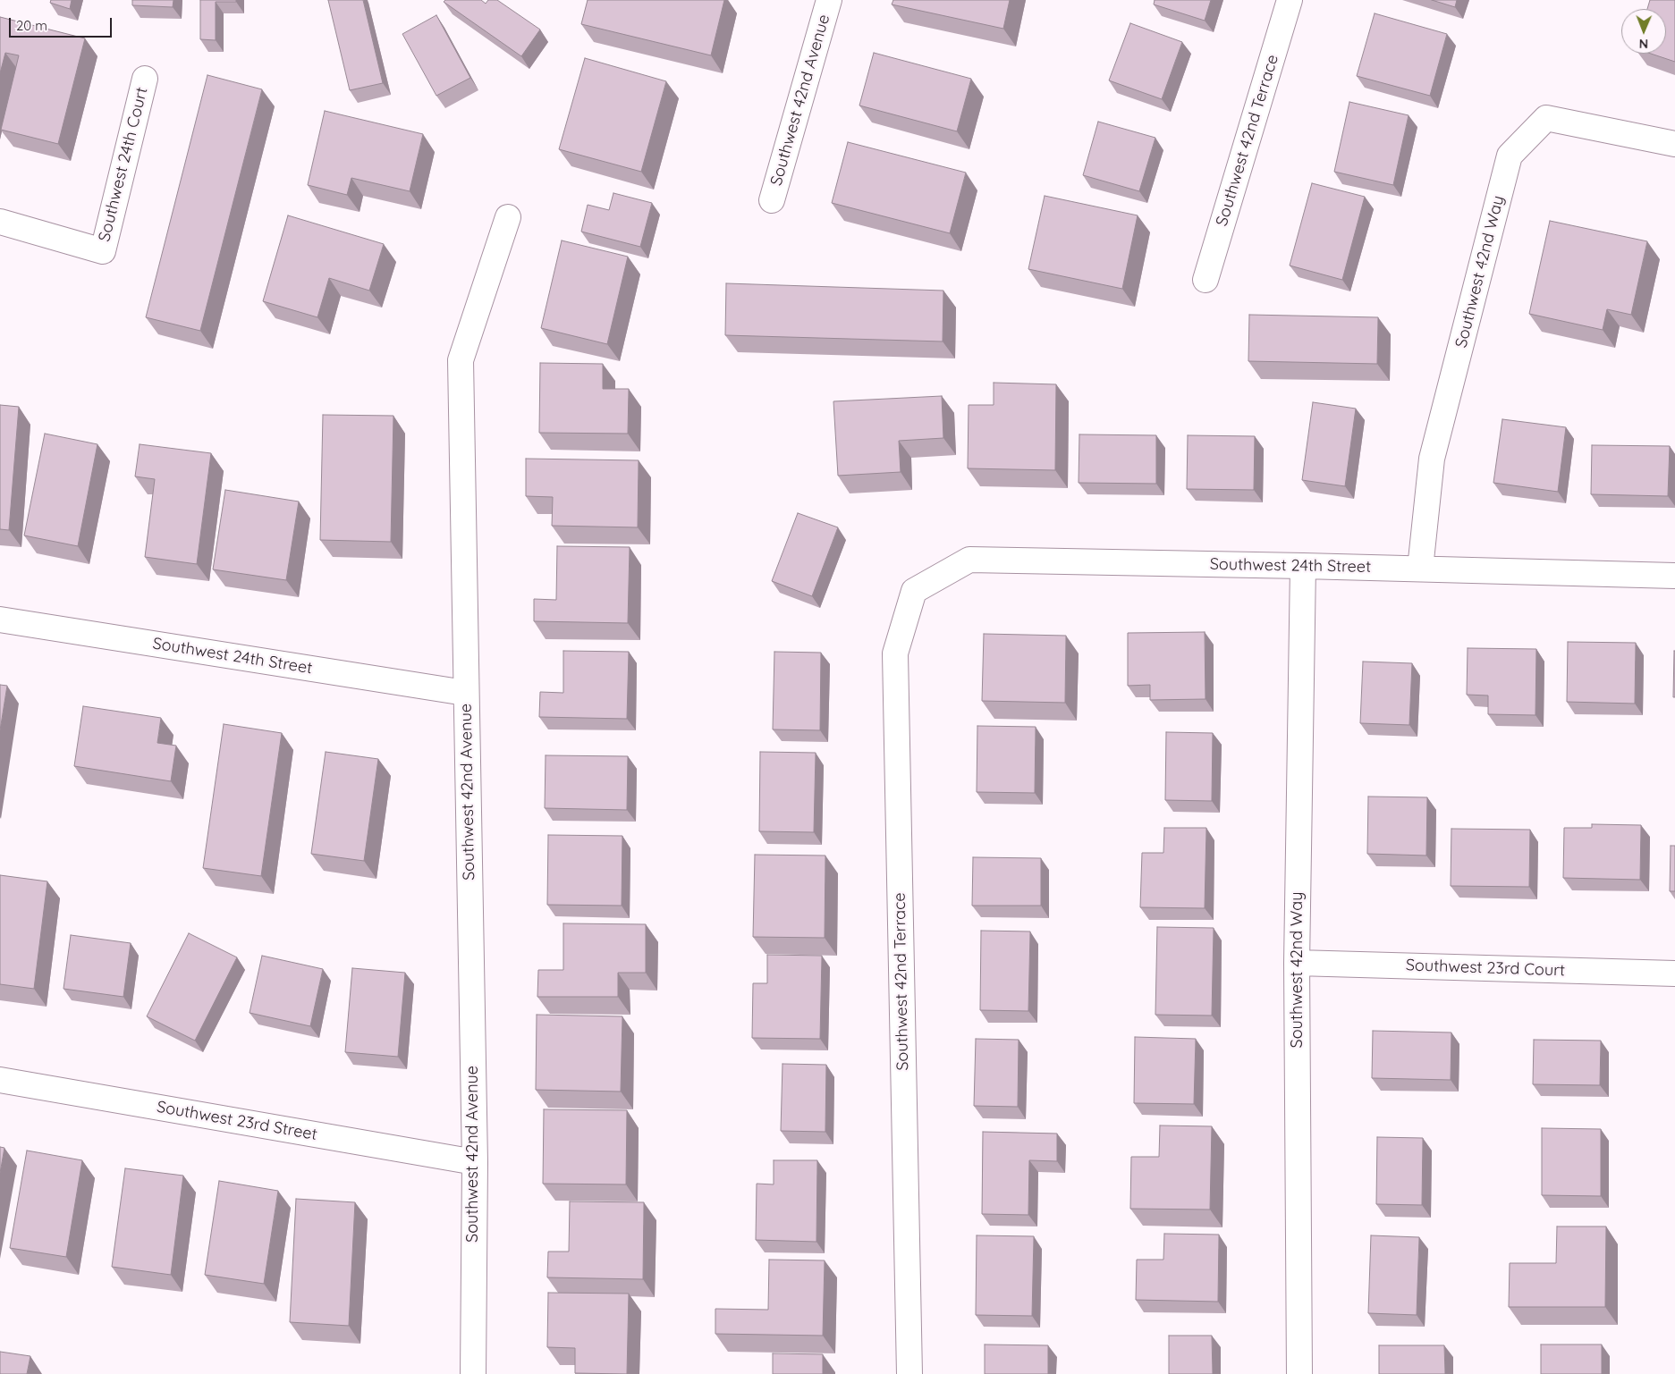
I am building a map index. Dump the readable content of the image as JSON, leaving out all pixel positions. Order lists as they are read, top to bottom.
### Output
{
  "streets": {
    "street": [
      "Southwest 42nd Avenue",
      "Southwest 42nd Terrace",
      "Southwest 24th Court",
      "Southwest 42nd Way",
      "Southwest 24th Street",
      "Southwest 23rd Court",
      "Southwest 23rd Street"
    ]
  },
  "crossings": [
    ["Southwest 42nd Avenue", "Southwest 24th Street"],
    ["Southwest 42nd Avenue", "Southwest 23rd Street"],
    ["Southwest 42nd Terrace", "Southwest 24th Street"],
    ["Southwest 42nd Way", "Southwest 24th Street"],
    ["Southwest 42nd Way", "Southwest 23rd Court"]
  ],
  "scale_bar": "20 m",
  "north": "bottom"
}
